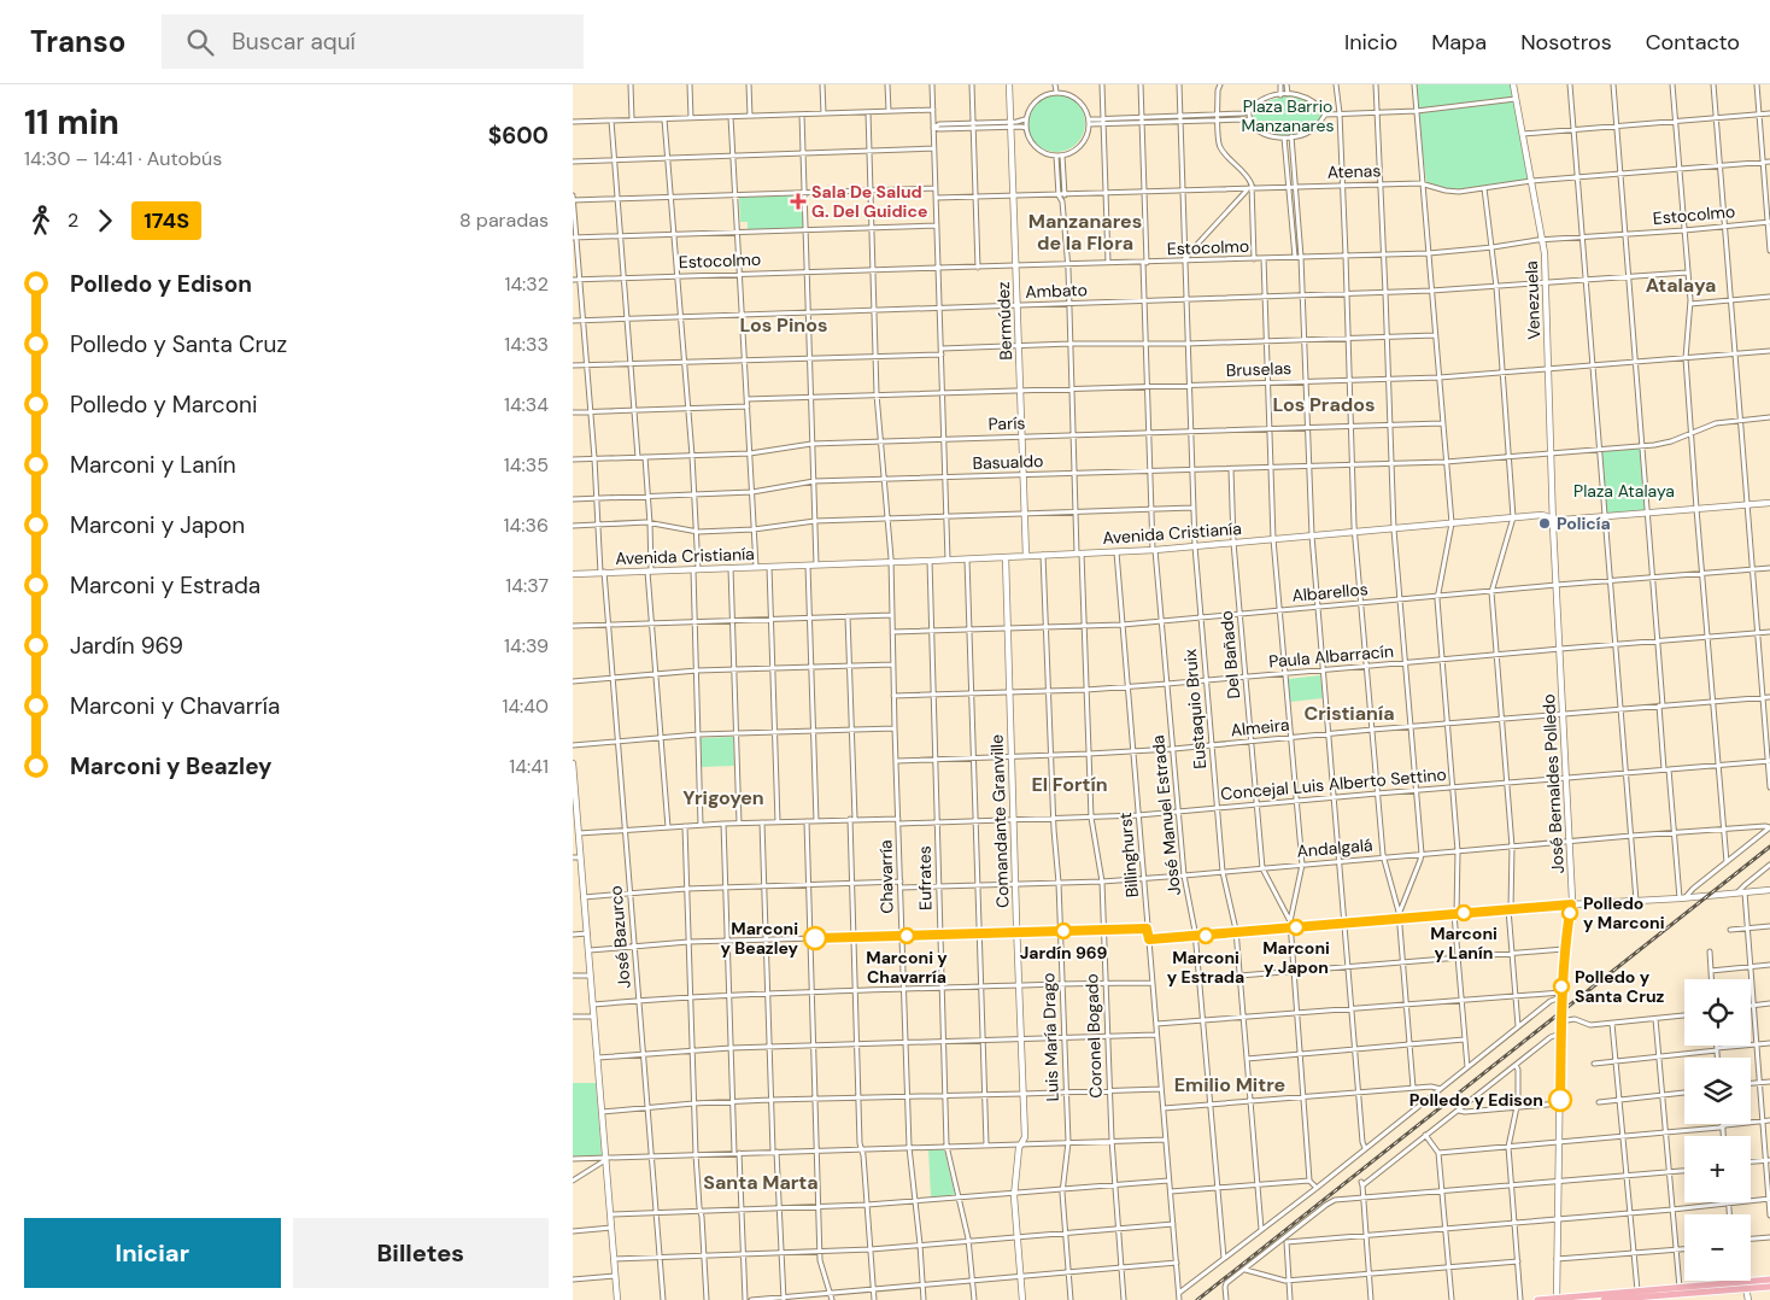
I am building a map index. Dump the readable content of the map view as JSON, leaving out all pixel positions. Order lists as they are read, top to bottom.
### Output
{
  "streets": {
    "street": [
      "Atenas",
      "Estocolmo",
      "Ambato",
      "Venezuela",
      "Bermúdez",
      "Bruselas",
      "París",
      "Basualdo",
      "Avenida Cristianía",
      "Albarellos",
      "Del Bañado",
      "Paula Albarracín",
      "Eustaquio Bruix",
      "Almeira",
      "Concejal Luis Alberto Settino",
      "José Bernaldes Polledo",
      "José Manuel Estrada",
      "Comandante Granville",
      "Andalgalá",
      "Billinghurst",
      "Chavarría",
      "Eufrates",
      "José Bazurco",
      "Coronel Bogado",
      "Luis María Drago"
    ]
  },
  "crossings": [
    ["Atenas", "Venezuela"],
    ["Atenas", "Bermúdez"],
    ["Atenas", "Eustaquio Bruix"],
    ["Atenas", "José Manuel Estrada"],
    ["Estocolmo", "Venezuela"],
    ["Estocolmo", "Bermúdez"],
    ["Estocolmo", "Eustaquio Bruix"],
    ["Estocolmo", "José Manuel Estrada"],
    ["Estocolmo", "Chavarría"],
    ["Estocolmo", "José Bazurco"],
    ["Estocolmo", "Coronel Bogado"],
    ["Ambato", "Venezuela"],
    ["Ambato", "Bermúdez"],
    ["Ambato", "Eustaquio Bruix"],
    ["Ambato", "José Manuel Estrada"],
    ["Ambato", "Chavarría"],
    ["Ambato", "José Bazurco"],
    ["Ambato", "Coronel Bogado"],
    ["Venezuela", "Bruselas"],
    ["Venezuela", "Avenida Cristianía"],
    ["Venezuela", "José Bernaldes Polledo"],
    ["Bermúdez", "Bruselas"],
    ["Bermúdez", "París"],
    ["Bermúdez", "Basualdo"],
    ["Bermúdez", "Avenida Cristianía"],
    ["Bruselas", "Eustaquio Bruix"],
    ["Bruselas", "José Manuel Estrada"],
    ["Bruselas", "Chavarría"],
    ["Bruselas", "Coronel Bogado"],
    ["París", "Eustaquio Bruix"],
    ["París", "José Manuel Estrada"],
    ["París", "Chavarría"],
    ["París", "José Bazurco"],
    ["París", "Coronel Bogado"],
    ["Basualdo", "Del Bañado"],
    ["Basualdo", "Eustaquio Bruix"],
    ["Basualdo", "José Manuel Estrada"],
    ["Basualdo", "Chavarría"],
    ["Basualdo", "José Bazurco"],
    ["Basualdo", "Coronel Bogado"],
    ["Avenida Cristianía", "Del Bañado"],
    ["Avenida Cristianía", "Eustaquio Bruix"],
    ["Avenida Cristianía", "José Bernaldes Polledo"],
    ["Avenida Cristianía", "José Manuel Estrada"],
    ["Avenida Cristianía", "Comandante Granville"],
    ["Avenida Cristianía", "Billinghurst"],
    ["Avenida Cristianía", "Chavarría"],
    ["Avenida Cristianía", "Eufrates"],
    ["Avenida Cristianía", "José Bazurco"],
    ["Avenida Cristianía", "Coronel Bogado"],
    ["Avenida Cristianía", "Luis María Drago"],
    ["Albarellos", "Del Bañado"],
    ["Albarellos", "Eustaquio Bruix"],
    ["Albarellos", "José Bernaldes Polledo"],
    ["Albarellos", "José Manuel Estrada"],
    ["Albarellos", "Comandante Granville"],
    ["Albarellos", "Billinghurst"],
    ["Albarellos", "Chavarría"],
    ["Albarellos", "Eufrates"],
    ["Albarellos", "Coronel Bogado"],
    ["Albarellos", "Luis María Drago"],
    ["Del Bañado", "Paula Albarracín"],
    ["Del Bañado", "Almeira"],
    ["Del Bañado", "Concejal Luis Alberto Settino"],
    ["Del Bañado", "Andalgalá"],
    ["Paula Albarracín", "Eustaquio Bruix"],
    ["Paula Albarracín", "José Bernaldes Polledo"],
    ["Paula Albarracín", "José Manuel Estrada"],
    ["Paula Albarracín", "Comandante Granville"],
    ["Paula Albarracín", "Billinghurst"],
    ["Paula Albarracín", "Chavarría"],
    ["Paula Albarracín", "Eufrates"],
    ["Paula Albarracín", "Coronel Bogado"],
    ["Paula Albarracín", "Luis María Drago"],
    ["Eustaquio Bruix", "Almeira"],
    ["Eustaquio Bruix", "Concejal Luis Alberto Settino"],
    ["Eustaquio Bruix", "Andalgalá"],
    ["Almeira", "José Bernaldes Polledo"],
    ["Almeira", "José Manuel Estrada"],
    ["Almeira", "Comandante Granville"],
    ["Almeira", "Billinghurst"],
    ["Almeira", "Chavarría"],
    ["Almeira", "Eufrates"],
    ["Almeira", "Coronel Bogado"],
    ["Almeira", "Luis María Drago"],
    ["Concejal Luis Alberto Settino", "José Bernaldes Polledo"],
    ["Concejal Luis Alberto Settino", "José Manuel Estrada"],
    ["Concejal Luis Alberto Settino", "Comandante Granville"],
    ["Concejal Luis Alberto Settino", "Billinghurst"],
    ["Concejal Luis Alberto Settino", "Chavarría"],
    ["Concejal Luis Alberto Settino", "Eufrates"],
    ["Concejal Luis Alberto Settino", "Coronel Bogado"],
    ["Concejal Luis Alberto Settino", "Luis María Drago"],
    ["José Bernaldes Polledo", "Andalgalá"],
    ["José Manuel Estrada", "Andalgalá"],
    ["Comandante Granville", "Andalgalá"],
    ["Andalgalá", "Billinghurst"],
    ["Andalgalá", "Chavarría"],
    ["Andalgalá", "Eufrates"],
    ["Andalgalá", "Coronel Bogado"],
    ["Andalgalá", "Luis María Drago"]
  ],
  "districts": [
    "Manzanares de la Flora",
    "Atalaya",
    "Los Pinos",
    "Los Prados",
    "Cristianía",
    "El Fortín",
    "Yrigoyen",
    "Emilio Mitre",
    "Santa Marta"
  ],
  "parks": ["Plaza Barrio Manzanares", "Plaza Atalaya"],
  "places": {
    "health": ["Sala De Salud G. Del Guidice"],
    "other": [
      "Policía",
      "Marconi y Lanín",
      "Polledo y Marconi",
      "Marconi y Japon",
      "Jardín 969",
      "Marconi y Chavarría",
      "Marconi y Estrada",
      "Marconi y Beazley",
      "Polledo y Santa Cruz",
      "Polledo y Edison"
    ]
  },
  "lines": ["bus line 174S"],
  "page": {
    "header": "Transo",
    "search": "Buscar aquí",
    "nav": [
      "Inicio",
      "Mapa",
      "Nosotros",
      "Contacto"
    ],
    "heading": ["11 min", "14:30 – 14:41 · Autobús", "$600"],
    "legs": ["2", "174S", "8 paradas"],
    "list": [
      {
        "name": "Polledo y Edison",
        "value": "14:32"
      },
      {
        "name": "Polledo y Santa Cruz",
        "value": "14:33"
      },
      {
        "name": "Polledo y Marconi",
        "value": "14:34"
      },
      {
        "name": "Marconi y Lanín",
        "value": "14:35"
      },
      {
        "name": "Marconi y Japon",
        "value": "14:36"
      },
      {
        "name": "Marconi y Estrada",
        "value": "14:37"
      },
      {
        "name": "Jardín 969",
        "value": "14:39"
      },
      {
        "name": "Marconi y Chavarría",
        "value": "14:40"
      },
      {
        "name": "Marconi y Beazley",
        "value": "14:41"
      }
    ],
    "map_buttons": ["+", "−"],
    "buttons": ["Iniciar", "Billetes"]
  }
}
